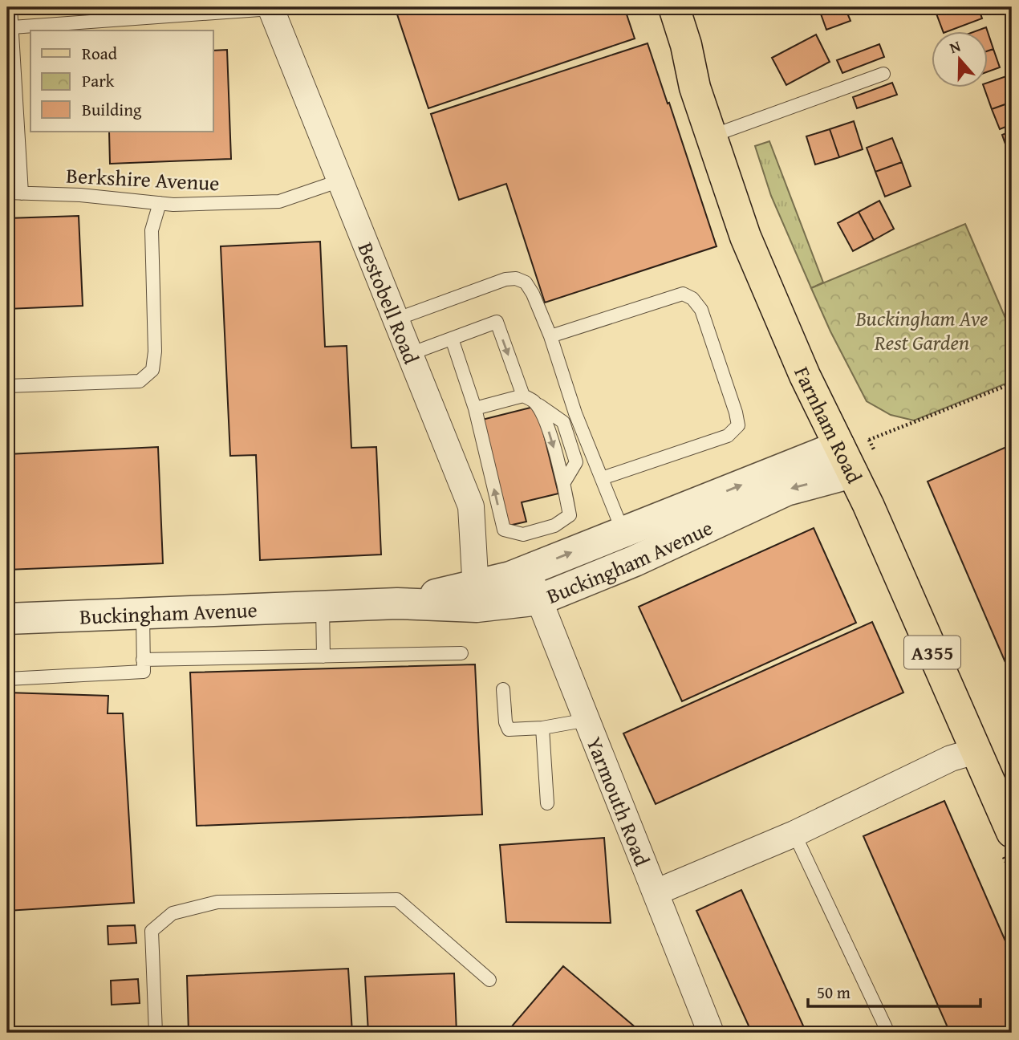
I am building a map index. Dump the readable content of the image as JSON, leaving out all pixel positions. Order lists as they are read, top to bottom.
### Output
{
  "streets": {
    "main road": ["Farnham Road", "A355"],
    "street": ["Bestobell Road", "Buckingham Avenue", "Yarmouth Road"],
    "lane": ["Berkshire Avenue"]
  },
  "crossings": [
    ["Berkshire Avenue", "Bestobell Road"],
    ["Bestobell Road", "Buckingham Avenue"],
    ["Farnham Road", "Buckingham Avenue"],
    ["Buckingham Avenue", "Yarmouth Road"]
  ],
  "parks": ["Buckingham Ave Rest Garden"],
  "legend": ["Road", "Park", "Building"],
  "scale_bar": "50 m",
  "north": "top"
}
